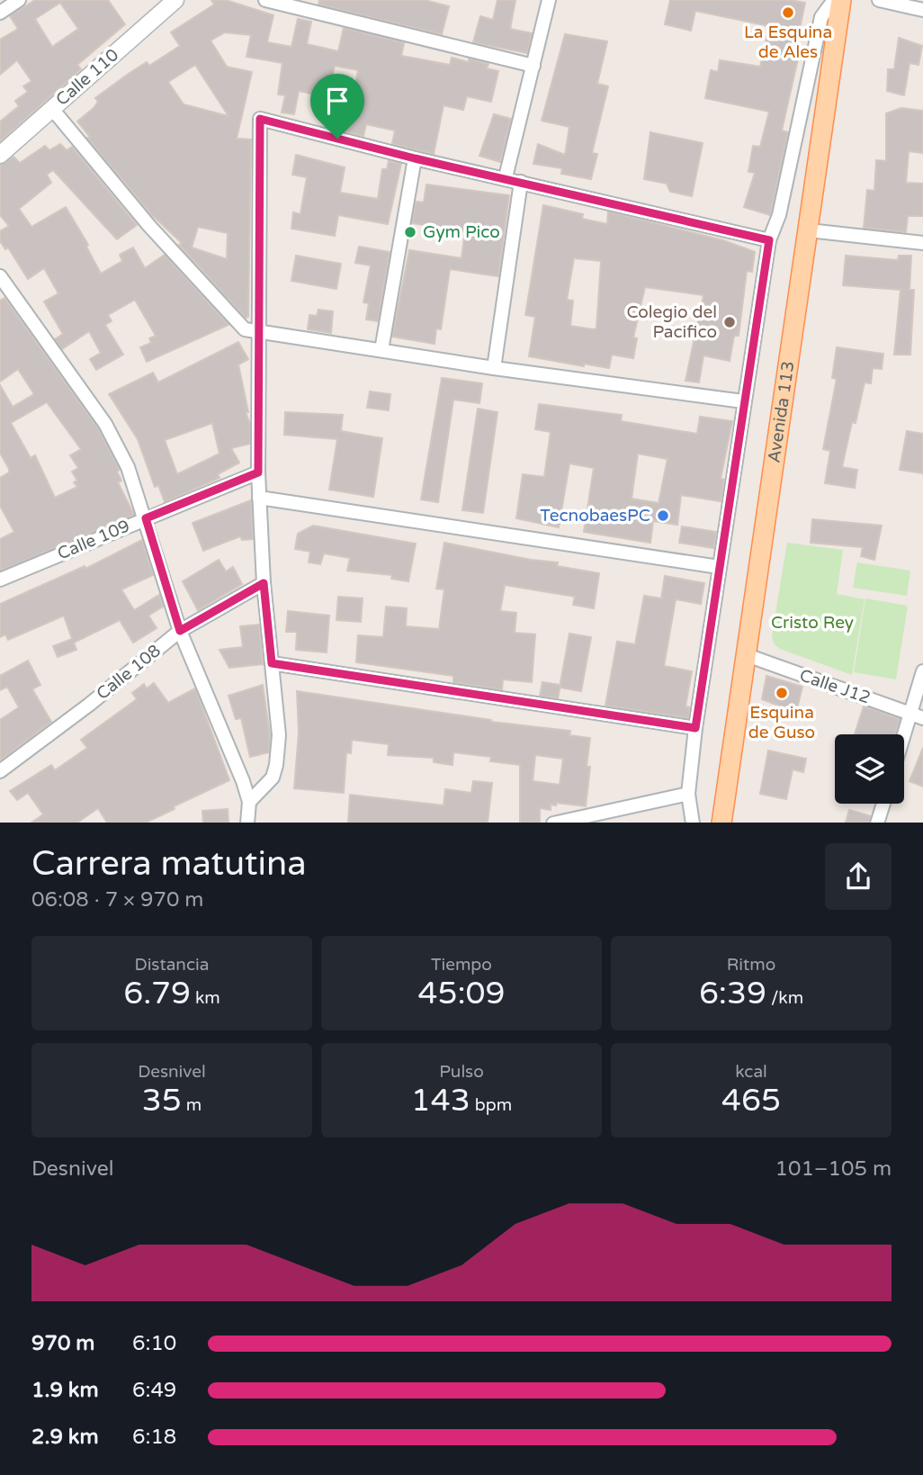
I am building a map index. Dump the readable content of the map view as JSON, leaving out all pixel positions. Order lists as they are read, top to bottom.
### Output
{
  "streets": {
    "main road": ["Avenida 113"],
    "street": [
      "Calle 110",
      "Calle 109",
      "Calle 108",
      "Calle J12"
    ]
  },
  "crossings": [
    ["Avenida 113", "Calle J12"]
  ],
  "parks": ["Cristo Rey"],
  "places": [
    "La Esquina de Ales",
    "Gym Pico",
    "Colegio del Pacifico",
    "TecnobaesPC",
    "Esquina de Guso"
  ],
  "page": {
    "heading": ["Carrera matutina", "06:08 · 7 × 970 m"],
    "stats": [
      ["Distancia", "6.79 km"],
      ["Tiempo", "45:09"],
      ["Ritmo", "6:39 /km"],
      ["Desnivel", "35 m"],
      ["Pulso", "143 bpm"],
      ["kcal", "465"]
    ],
    "chart": ["Desnivel", "101–105 m"],
    "list": [
      {
        "name": "970 m",
        "note": "6:10"
      },
      {
        "name": "1.9 km",
        "note": "6:49"
      },
      {
        "name": "2.9 km",
        "note": "6:18"
      }
    ]
  }
}
